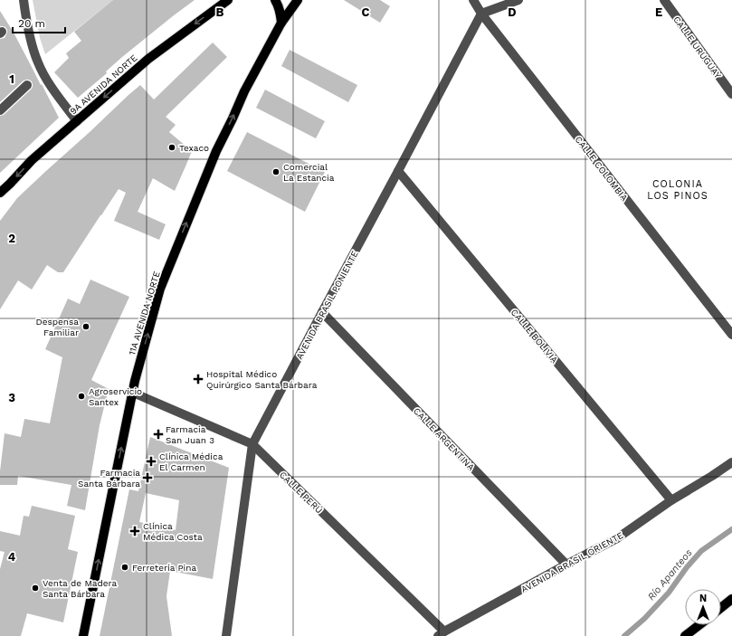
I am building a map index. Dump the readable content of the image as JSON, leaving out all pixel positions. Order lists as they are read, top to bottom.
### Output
{
  "streets": {
    "main road": ["9A AVENIDA NORTE", "11A AVENIDA NORTE"],
    "street": [
      "CALLE URUGUAY",
      "CALLE COLOMBIA",
      "AVENIDA BRASIL PONIENTE",
      "CALLE BOLIVIA",
      "CALLE ARGENTINA",
      "CALLE PERÚ",
      "AVENIDA BRASIL ORIENTE"
    ]
  },
  "crossings": [
    ["CALLE COLOMBIA", "AVENIDA BRASIL PONIENTE"],
    ["AVENIDA BRASIL PONIENTE", "CALLE BOLIVIA"],
    ["AVENIDA BRASIL PONIENTE", "CALLE ARGENTINA"],
    ["AVENIDA BRASIL PONIENTE", "CALLE PERÚ"],
    ["11A AVENIDA NORTE", "CALLE PERÚ"],
    ["CALLE BOLIVIA", "AVENIDA BRASIL ORIENTE"],
    ["CALLE ARGENTINA", "AVENIDA BRASIL ORIENTE"],
    ["CALLE PERÚ", "AVENIDA BRASIL ORIENTE"]
  ],
  "one_way": ["9A AVENIDA NORTE", "11A AVENIDA NORTE"],
  "districts": ["COLONIA LOS PINOS"],
  "water": ["Río Apanteos"],
  "places": {
    "other": [
      "Texaco",
      "Comercial La Estancia",
      "Despensa Familiar",
      "Agroservicio Santex",
      "Ferretería Pina",
      "Venta de Madera Santa Bárbara"
    ],
    "health": [
      "Hospital Médico Quirúrgico Santa Bárbara",
      "Farmacia San Juan 3",
      "Clínica Médica El Carmen",
      "Farmacia Santa Bárbara",
      "Clínica Médica Costa"
    ]
  },
  "scale_bar": "20 m",
  "north": "top",
  "grid": {
    "columns": [
      "B",
      "C",
      "D",
      "E"
    ],
    "rows": [
      "1",
      "2",
      "3",
      "4"
    ]
  }
}
